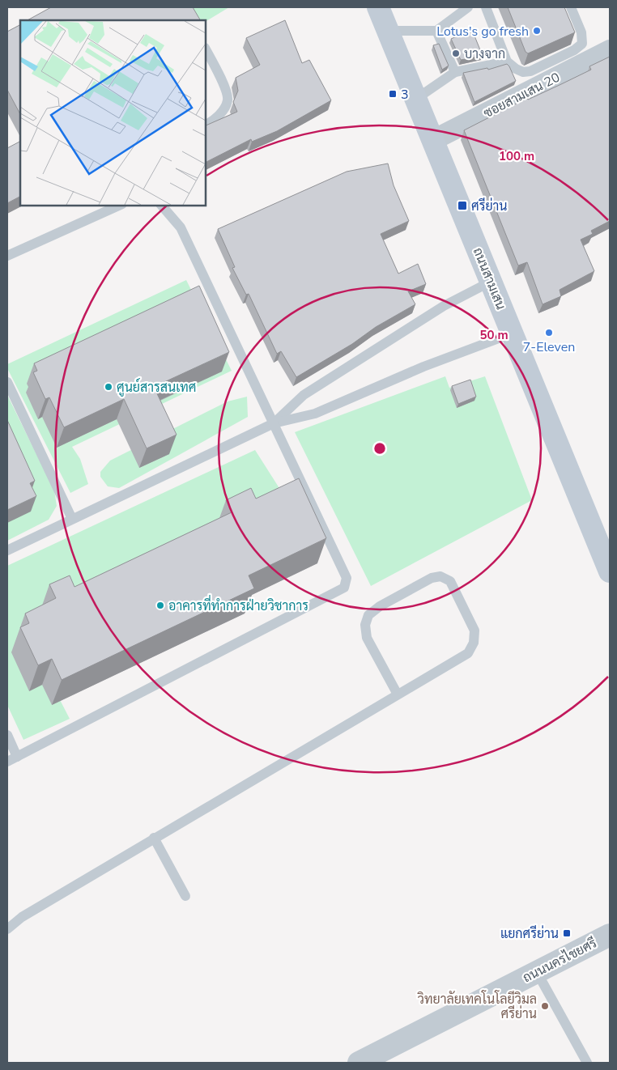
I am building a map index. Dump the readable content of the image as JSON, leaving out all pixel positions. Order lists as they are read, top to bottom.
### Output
{
  "streets": {
    "main road": ["ถนนสามเสน"],
    "street": ["ซอยสามเสน 20", "ถนนนครไชยศรี"]
  },
  "crossings": [
    ["ซอยสามเสน 20", "ถนนสามเสน"]
  ],
  "places": {
    "other": [
      "Lotus's go fresh",
      "บางจาก",
      "7-Eleven",
      "ศูนย์สารสนเทศ",
      "อาคารที่ทำการฝ่ายวิชาการ",
      "วิทยาลัยเทคโนโลยีวิมล ศรีย่าน"
    ],
    "transit": ["3", "ศรีย่าน", "แยกศรีย่าน"]
  },
  "rings": ["100 m", "50 m"]
}
